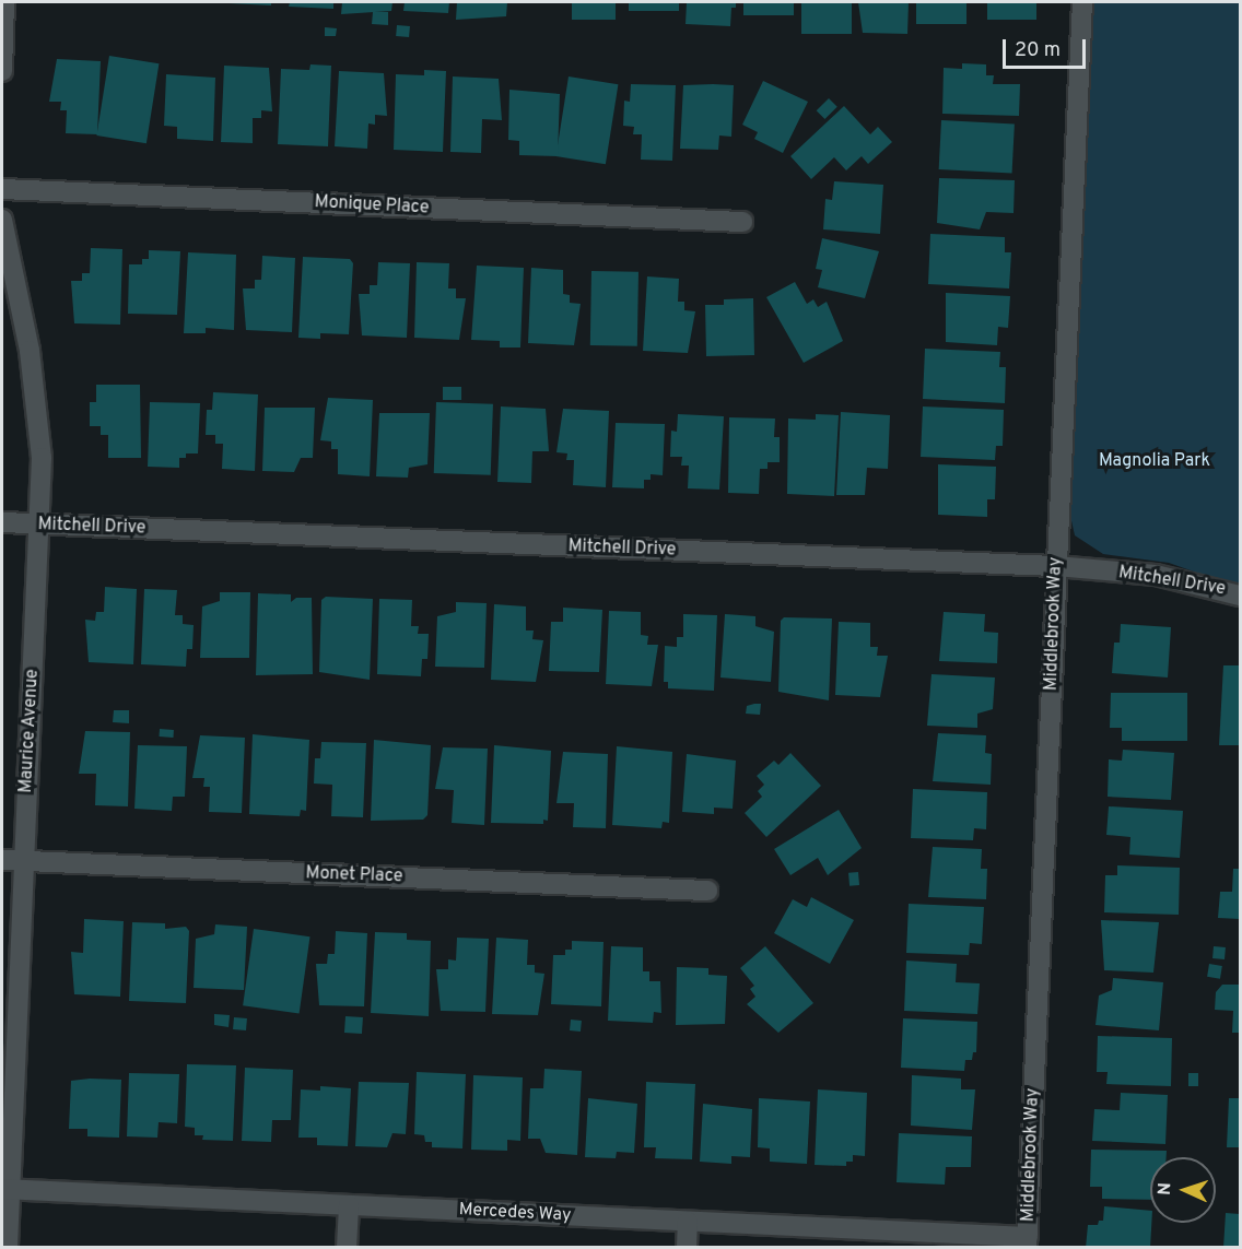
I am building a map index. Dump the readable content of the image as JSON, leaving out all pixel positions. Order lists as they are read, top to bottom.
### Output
{
  "streets": {
    "street": [
      "Monique Place",
      "Mitchell Drive",
      "Middlebrook Way",
      "Maurice Avenue",
      "Monet Place",
      "Mercedes Way"
    ]
  },
  "crossings": [
    ["Mitchell Drive", "Middlebrook Way"],
    ["Mitchell Drive", "Maurice Avenue"],
    ["Middlebrook Way", "Mercedes Way"],
    ["Maurice Avenue", "Monet Place"],
    ["Maurice Avenue", "Mercedes Way"]
  ],
  "parks": ["Magnolia Park"],
  "scale_bar": "20 m",
  "north": "left"
}
